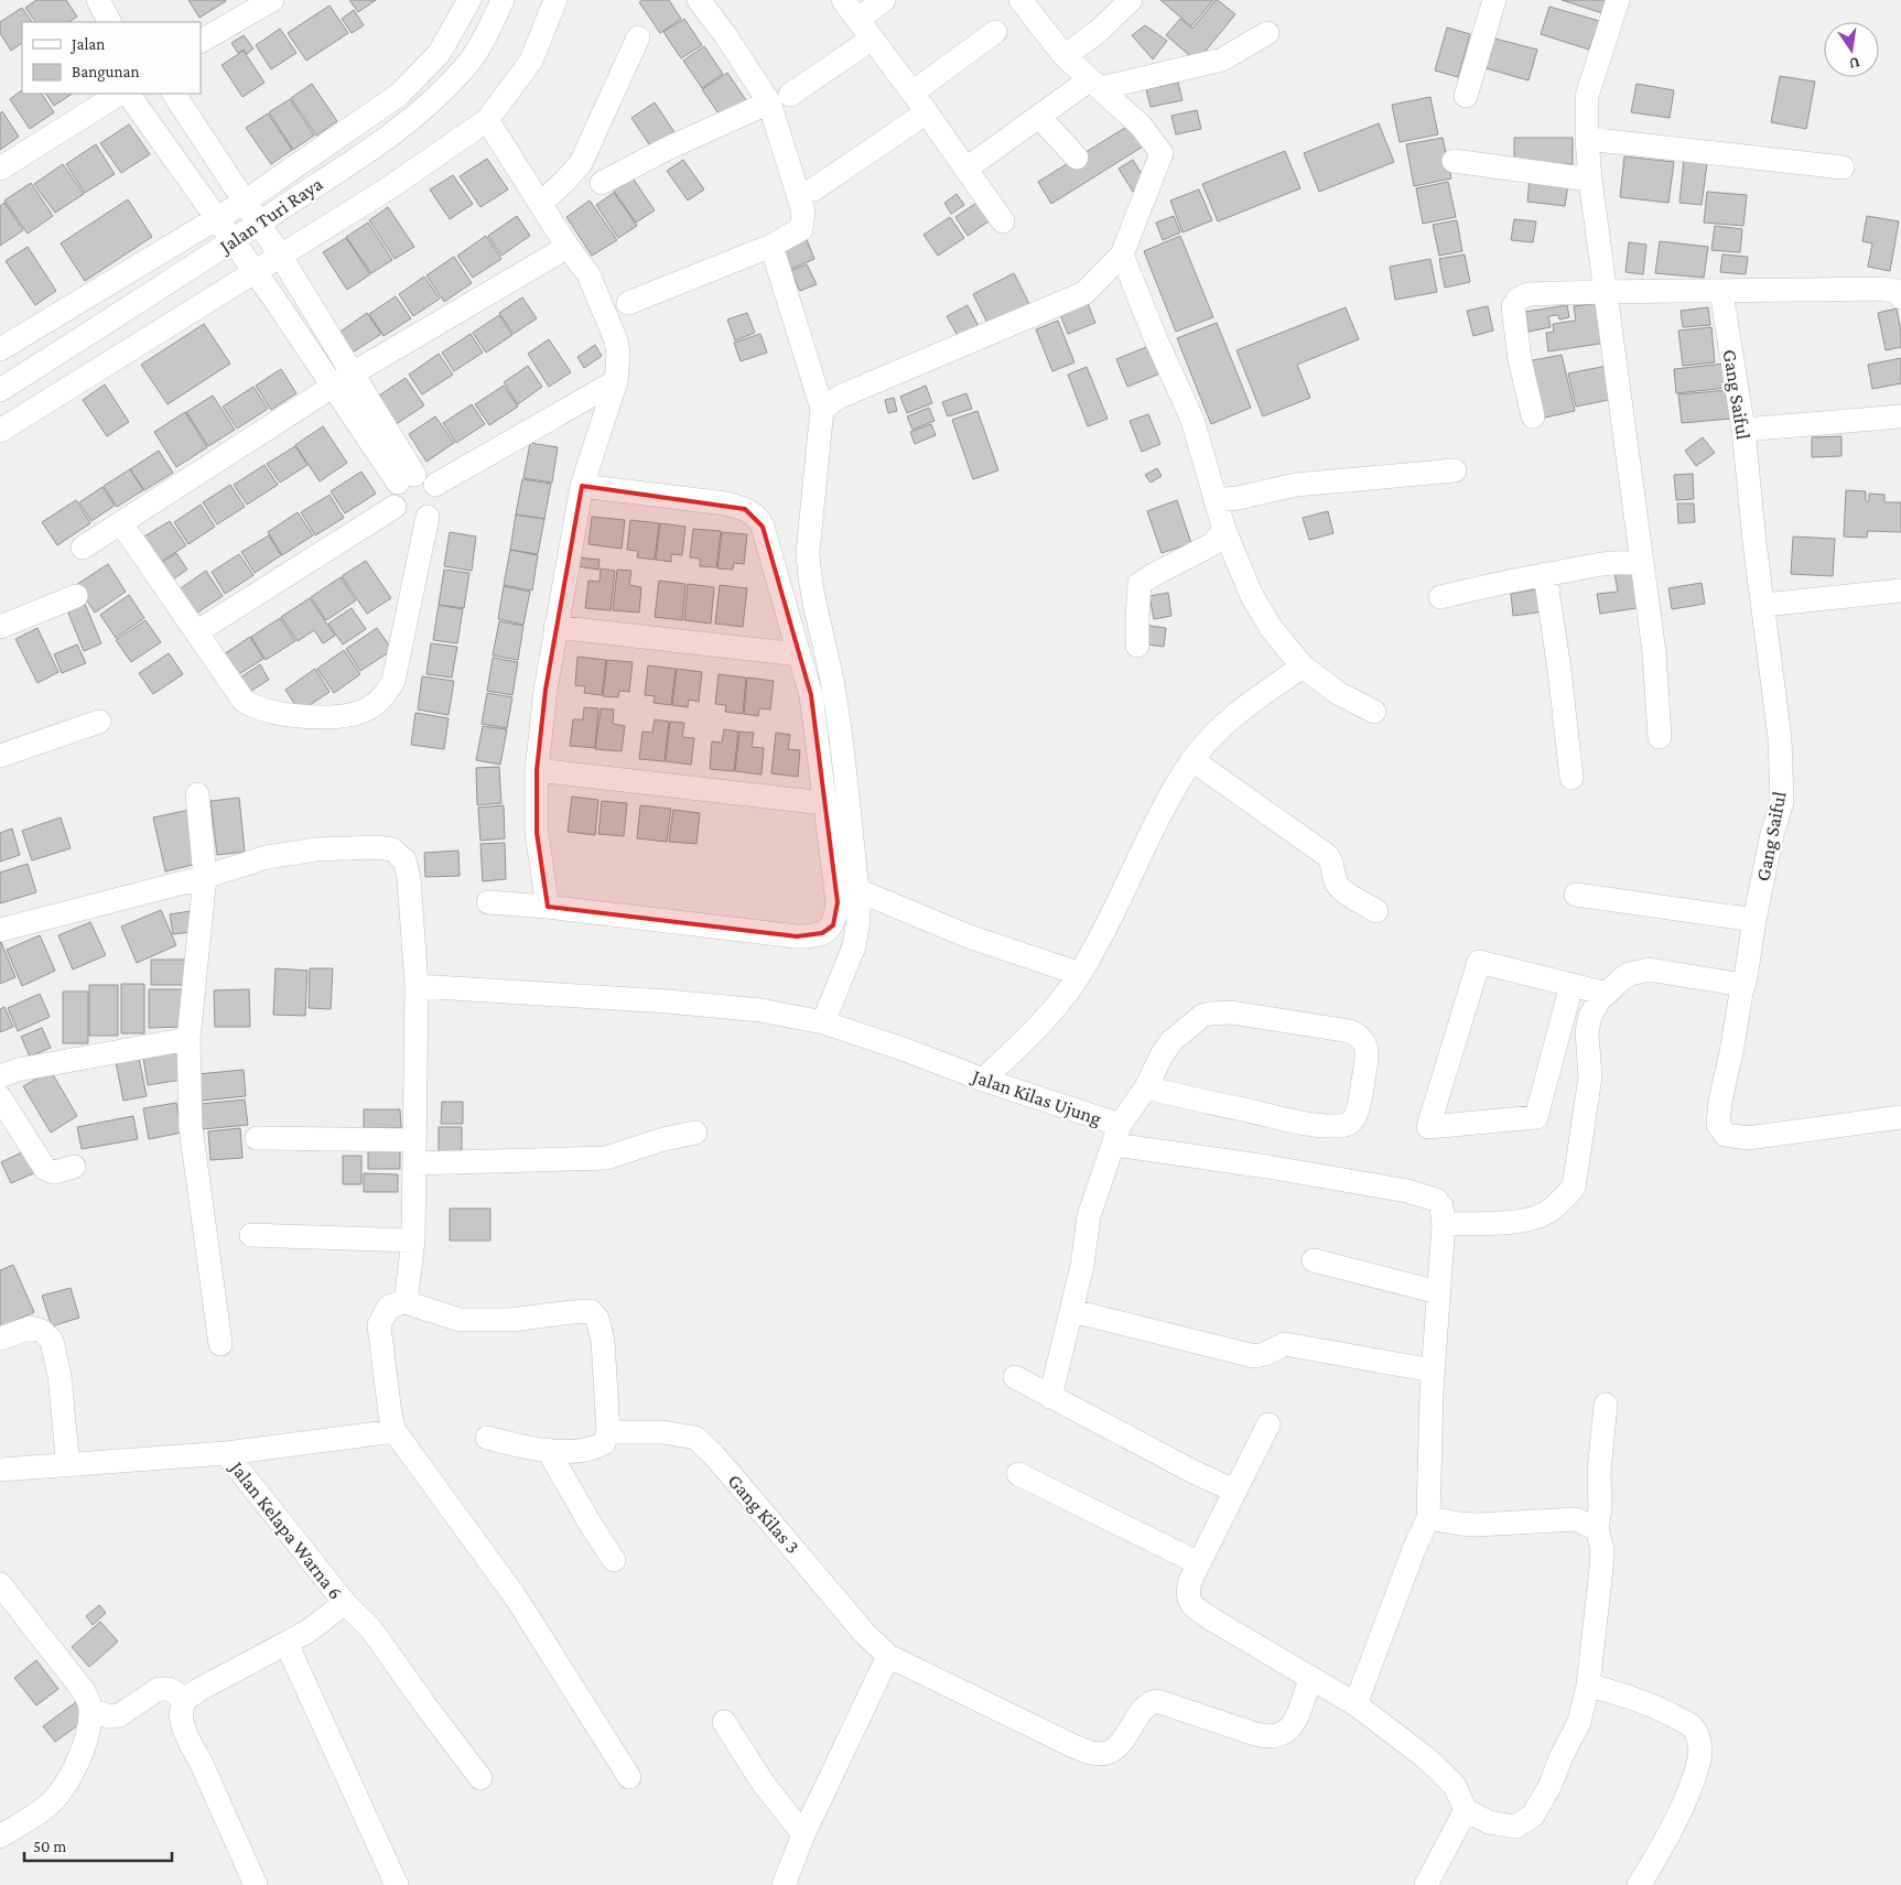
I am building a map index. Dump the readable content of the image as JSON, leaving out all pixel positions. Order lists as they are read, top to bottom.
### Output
{
  "streets": {
    "street": [
      "Jalan Turi Raya",
      "Gang Saiful",
      "Jalan Kilas Ujung",
      "Gang Kilas 3",
      "Jalan Kelapa Warna 6"
    ]
  },
  "legend": ["Jalan", "Bangunan"],
  "scale_bar": "50 m",
  "north": "bottom"
}
